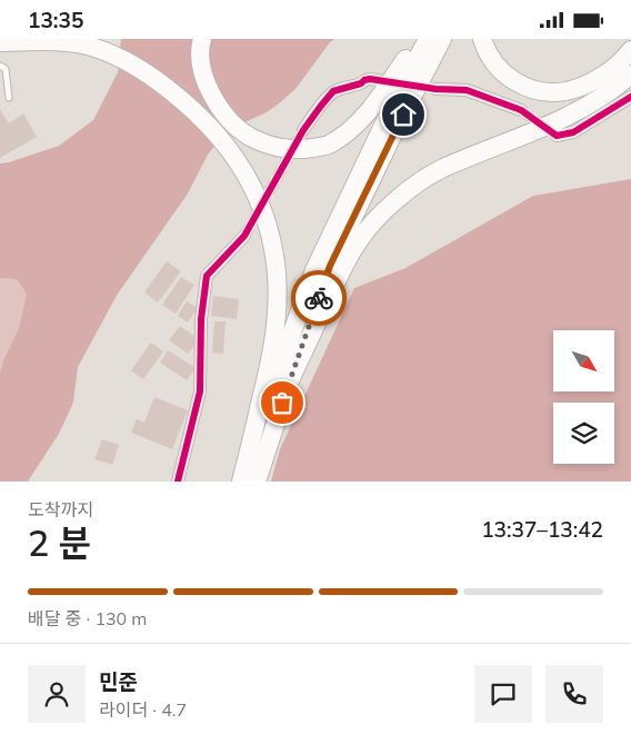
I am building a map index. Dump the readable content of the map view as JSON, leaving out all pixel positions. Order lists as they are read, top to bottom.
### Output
{
  "north": "bottom right",
  "page": {
    "status": "13:35",
    "heading": ["2 분", "도착까지", "13:37–13:42"],
    "panel": ["민준", "라이더 · 4.7"],
    "bar": "배달 중 · 130 m"
  }
}
